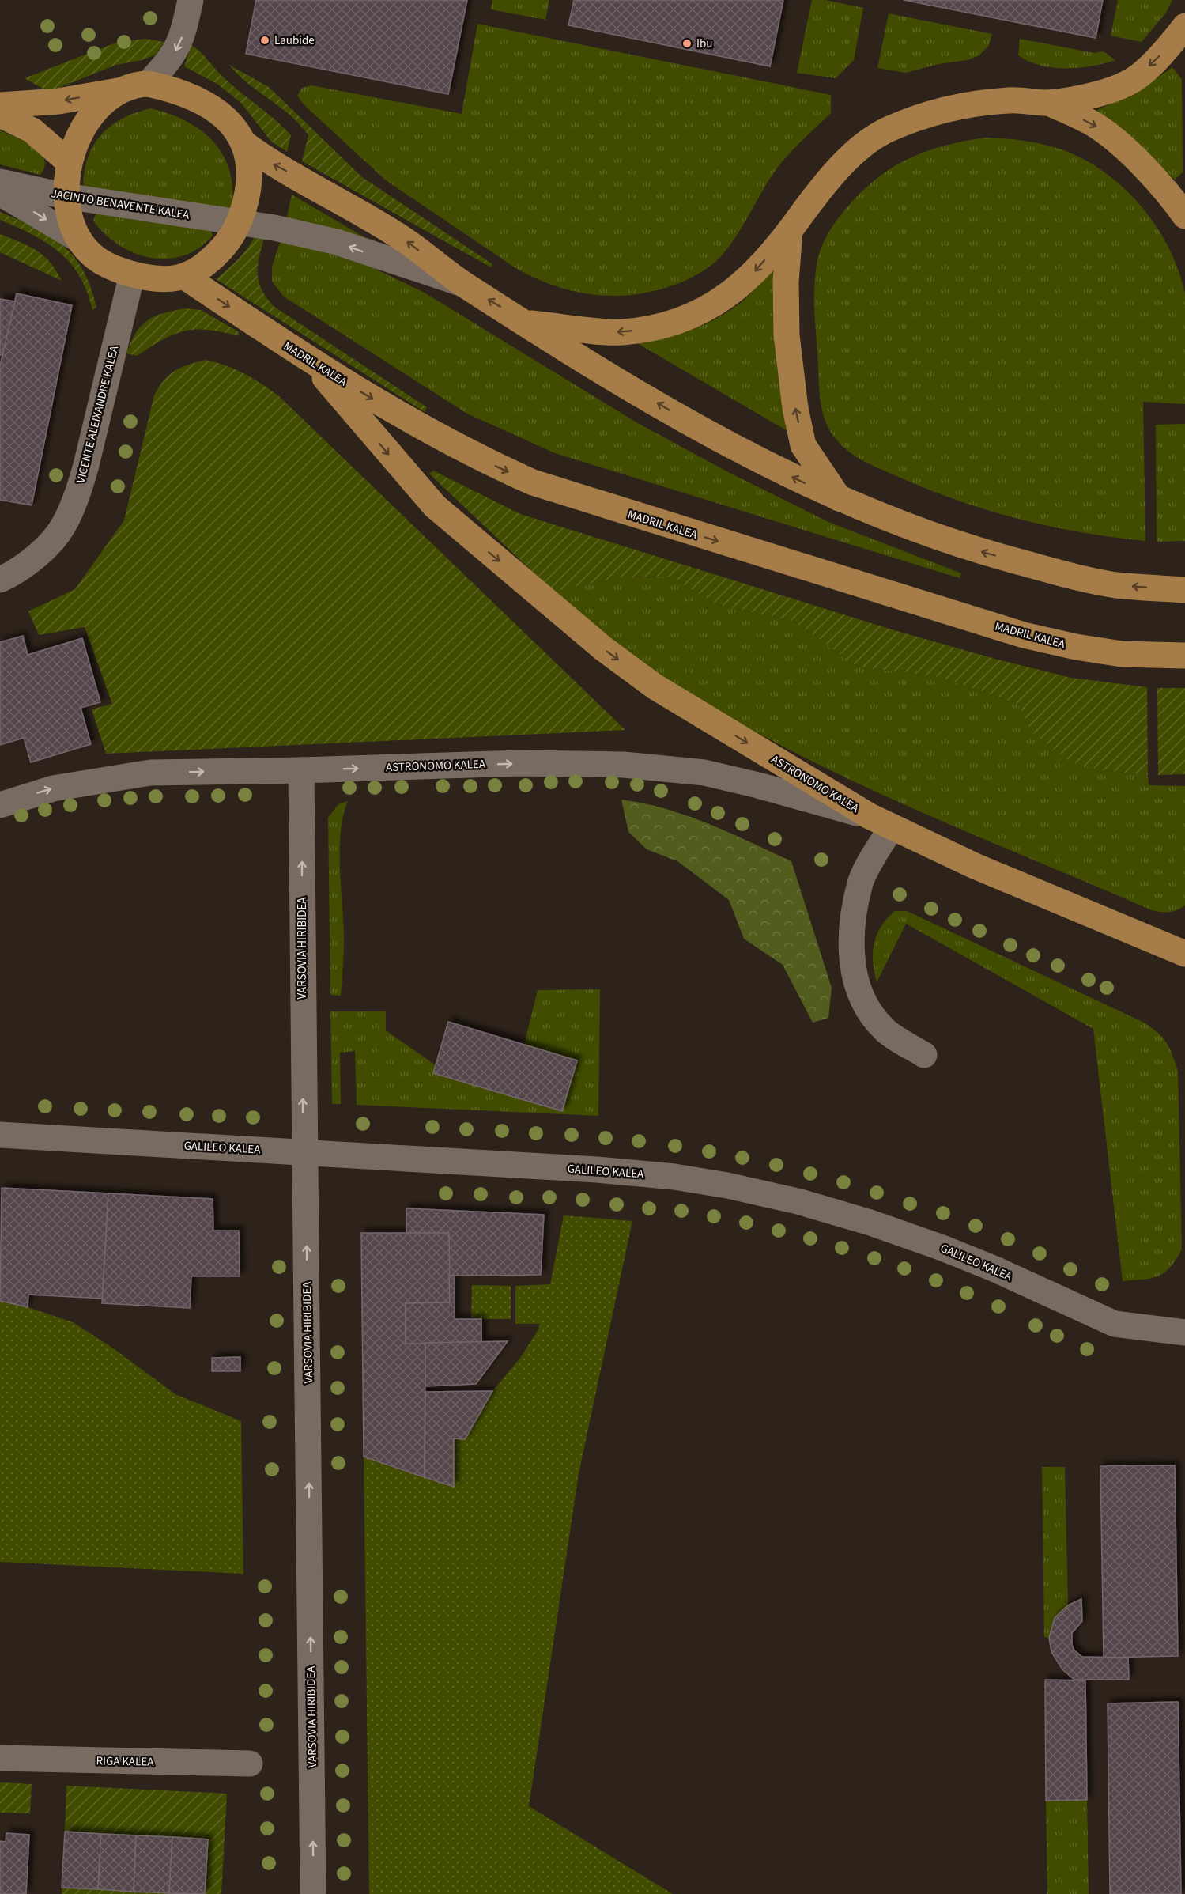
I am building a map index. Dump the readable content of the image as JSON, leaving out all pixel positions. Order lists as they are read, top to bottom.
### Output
{
  "streets": {
    "main road": ["MADRIL KALEA", "ASTRONOMO KALEA"],
    "street": [
      "JACINTO BENAVENTE KALEA",
      "VICENTE ALEIXANDRE KALEA",
      "VARSOVIA HIRIBIDEA",
      "GALILEO KALEA",
      "RIGA KALEA"
    ]
  },
  "crossings": [
    ["MADRIL KALEA", "ASTRONOMO KALEA"],
    ["ASTRONOMO KALEA", "VARSOVIA HIRIBIDEA"],
    ["VARSOVIA HIRIBIDEA", "GALILEO KALEA"]
  ],
  "one_way": ["ASTRONOMO KALEA", "VARSOVIA HIRIBIDEA"],
  "places": ["Laubide", "Ibu"]
}
